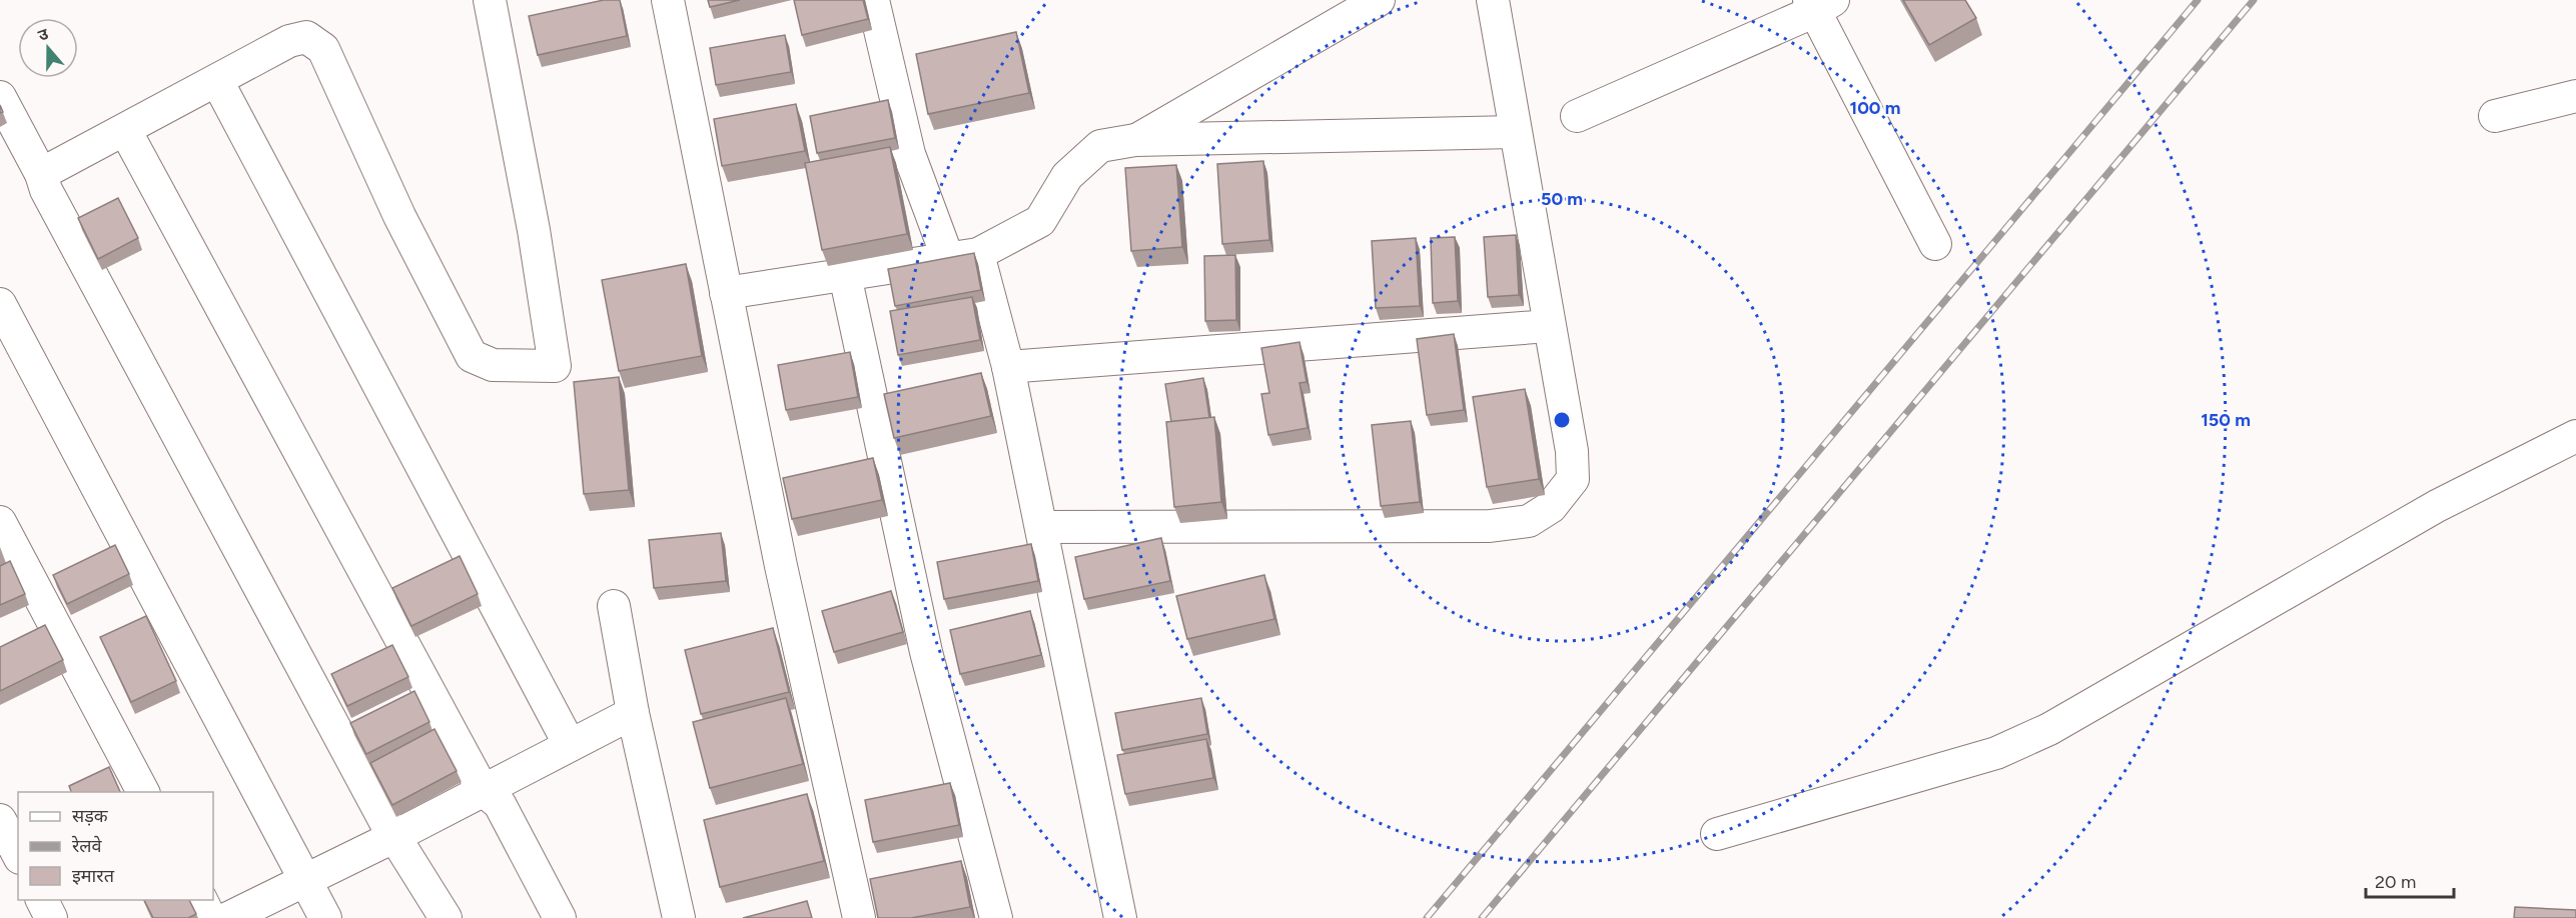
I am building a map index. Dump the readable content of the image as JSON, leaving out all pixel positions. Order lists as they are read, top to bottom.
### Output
{
  "legend": ["सड़क", "रेलवे", "इमारत"],
  "scale_bar": "20 m",
  "north": "top",
  "rings": ["100 m", "50 m", "150 m"]
}
